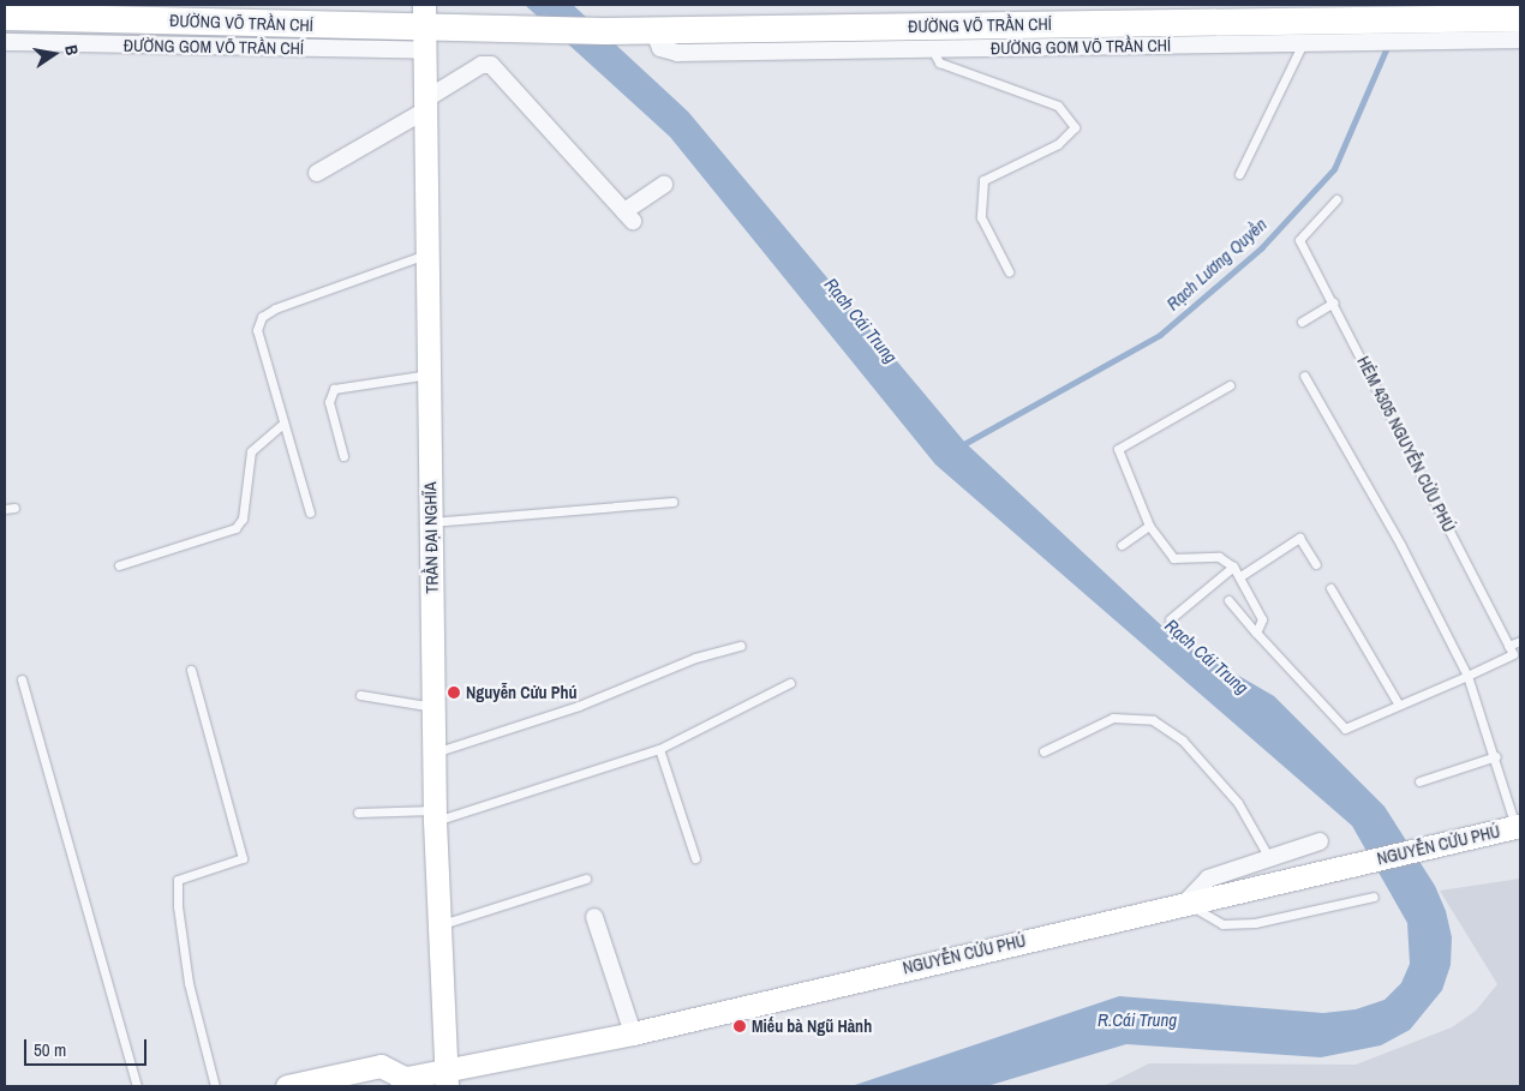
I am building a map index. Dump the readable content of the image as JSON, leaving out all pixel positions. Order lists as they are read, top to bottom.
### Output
{
  "streets": {
    "highway": ["ĐƯỜNG VÕ TRẦN CHÍ"],
    "main road": ["TRẦN ĐẠI NGHĨA", "NGUYỄN CỬU PHÚ"],
    "street": ["ĐƯỜNG GOM VÕ TRẦN CHÍ"],
    "lane": ["HẺM 4305 NGUYỄN CỬU PHÚ"]
  },
  "crossings": [
    ["ĐƯỜNG VÕ TRẦN CHÍ", "ĐƯỜNG GOM VÕ TRẦN CHÍ"],
    ["ĐƯỜNG VÕ TRẦN CHÍ", "TRẦN ĐẠI NGHĨA"],
    ["ĐƯỜNG GOM VÕ TRẦN CHÍ", "TRẦN ĐẠI NGHĨA"],
    ["TRẦN ĐẠI NGHĨA", "NGUYỄN CỬU PHÚ"]
  ],
  "water": ["Rạch Lương Quyền", "Rạch Cái Trung", "R.Cái Trung"],
  "places": ["Nguyễn Cửu Phú", "Miếu bà Ngũ Hành"],
  "scale_bar": "50 m",
  "north": "right"
}
